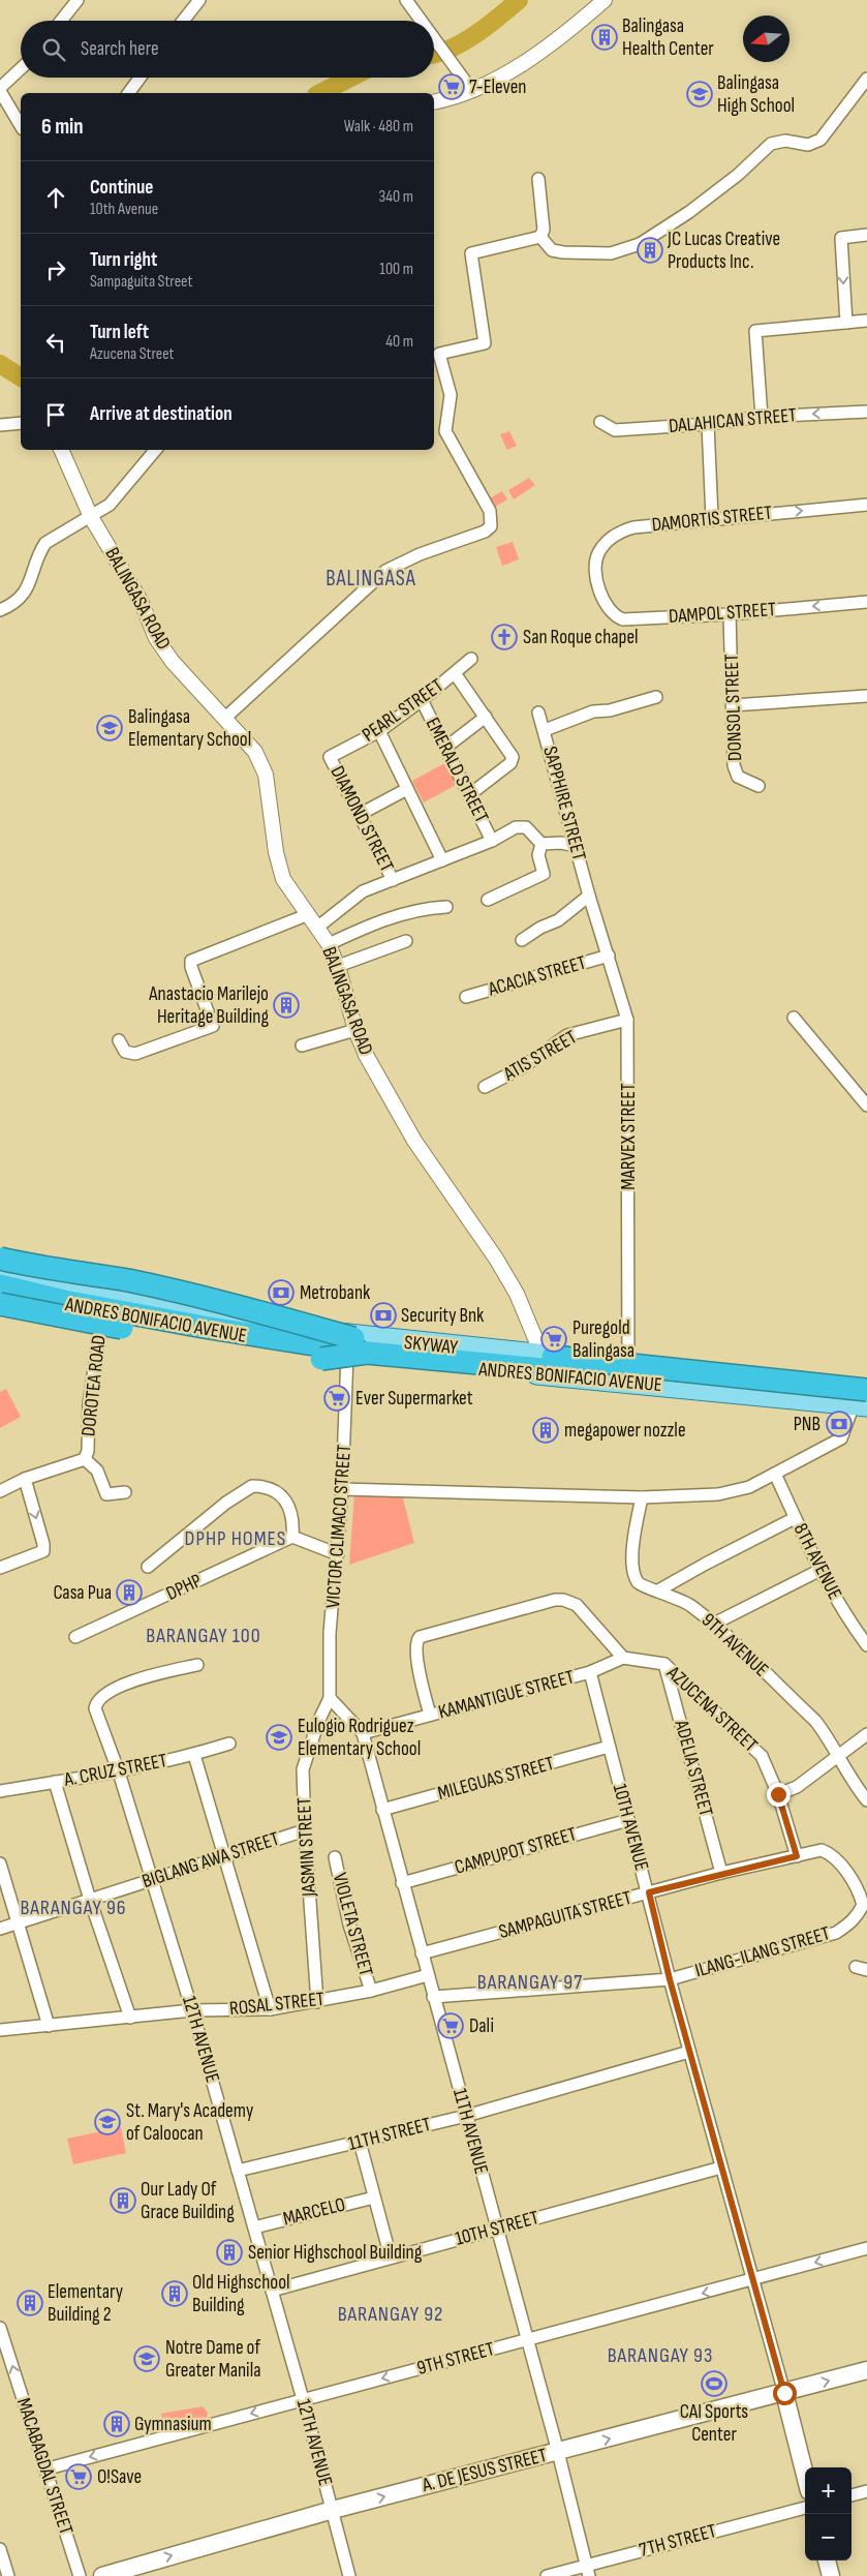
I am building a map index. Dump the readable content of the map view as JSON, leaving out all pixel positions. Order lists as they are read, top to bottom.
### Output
{
  "streets": {
    "highway": ["SKYWAY"],
    "main road": ["ANDRES BONIFACIO AVENUE", "10TH AVENUE", "A. DE JESUS STREET"],
    "street": [
      "DALAHICAN STREET",
      "DAMORTIS STREET",
      "BALINGASA ROAD",
      "DAMPOL STREET",
      "DONSOL STREET",
      "PEARL STREET",
      "EMERALD STREET",
      "SAPPHIRE STREET",
      "DIAMOND STREET",
      "ACACIA STREET",
      "ATIS STREET",
      "MARVEX STREET",
      "DOROTEA ROAD",
      "VICTOR CLIMACO STREET",
      "8TH AVENUE",
      "DPHP",
      "9TH AVENUE",
      "KAMANTIGUE STREET",
      "AZUCENA STREET",
      "ADELIA STREET",
      "A. CRUZ STREET",
      "MILEGUAS STREET",
      "JASMIN STREET",
      "CAMPUPOT STREET",
      "BIGLANG AWA STREET",
      "SAMPAGUITA STREET",
      "VIOLETA STREET",
      "ILANG-ILANG STREET",
      "ROSAL STREET",
      "12TH AVENUE",
      "11TH AVENUE",
      "11TH STREET",
      "MARCELO",
      "10TH STREET",
      "9TH STREET",
      "MACABAGDAL STREET",
      "7TH STREET"
    ]
  },
  "crossings": [
    ["DAMORTIS STREET", "DAMPOL STREET"],
    ["BALINGASA ROAD", "ANDRES BONIFACIO AVENUE"],
    ["DAMPOL STREET", "DONSOL STREET"],
    ["PEARL STREET", "EMERALD STREET"],
    ["PEARL STREET", "DIAMOND STREET"],
    ["SAPPHIRE STREET", "MARVEX STREET"],
    ["ACACIA STREET", "MARVEX STREET"],
    ["ATIS STREET", "MARVEX STREET"],
    ["MARVEX STREET", "ANDRES BONIFACIO AVENUE"],
    ["ANDRES BONIFACIO AVENUE", "SKYWAY"],
    ["ANDRES BONIFACIO AVENUE", "DOROTEA ROAD"],
    ["ANDRES BONIFACIO AVENUE", "VICTOR CLIMACO STREET"],
    ["SKYWAY", "VICTOR CLIMACO STREET"],
    ["VICTOR CLIMACO STREET", "JASMIN STREET"],
    ["VICTOR CLIMACO STREET", "11TH AVENUE"],
    ["KAMANTIGUE STREET", "AZUCENA STREET"],
    ["KAMANTIGUE STREET", "10TH AVENUE"],
    ["KAMANTIGUE STREET", "11TH AVENUE"],
    ["AZUCENA STREET", "ADELIA STREET"],
    ["AZUCENA STREET", "SAMPAGUITA STREET"],
    ["ADELIA STREET", "SAMPAGUITA STREET"],
    ["A. CRUZ STREET", "12TH AVENUE"],
    ["MILEGUAS STREET", "10TH AVENUE"],
    ["MILEGUAS STREET", "11TH AVENUE"],
    ["10TH AVENUE", "CAMPUPOT STREET"],
    ["10TH AVENUE", "SAMPAGUITA STREET"],
    ["10TH AVENUE", "ILANG-ILANG STREET"],
    ["10TH AVENUE", "11TH STREET"],
    ["10TH AVENUE", "10TH STREET"],
    ["10TH AVENUE", "9TH STREET"],
    ["10TH AVENUE", "A. DE JESUS STREET"],
    ["JASMIN STREET", "BIGLANG AWA STREET"],
    ["JASMIN STREET", "ROSAL STREET"],
    ["JASMIN STREET", "11TH AVENUE"],
    ["CAMPUPOT STREET", "11TH AVENUE"],
    ["BIGLANG AWA STREET", "12TH AVENUE"],
    ["SAMPAGUITA STREET", "ILANG-ILANG STREET"],
    ["SAMPAGUITA STREET", "11TH AVENUE"],
    ["VIOLETA STREET", "ROSAL STREET"],
    ["ILANG-ILANG STREET", "11TH AVENUE"],
    ["ROSAL STREET", "12TH AVENUE"],
    ["ROSAL STREET", "11TH AVENUE"],
    ["12TH AVENUE", "11TH STREET"],
    ["12TH AVENUE", "MARCELO"],
    ["12TH AVENUE", "10TH STREET"],
    ["12TH AVENUE", "9TH STREET"],
    ["12TH AVENUE", "A. DE JESUS STREET"],
    ["11TH AVENUE", "11TH STREET"],
    ["11TH AVENUE", "10TH STREET"],
    ["11TH AVENUE", "9TH STREET"],
    ["11TH AVENUE", "A. DE JESUS STREET"],
    ["11TH AVENUE", "7TH STREET"],
    ["9TH STREET", "MACABAGDAL STREET"]
  ],
  "one_way": [
    "DALAHICAN STREET",
    "DAMORTIS STREET",
    "9TH STREET",
    "MACABAGDAL STREET",
    "A. DE JESUS STREET"
  ],
  "districts": [
    "BALINGASA",
    "DPHP HOMES",
    "BARANGAY 100",
    "BARANGAY 96",
    "BARANGAY 97",
    "BARANGAY 92",
    "BARANGAY 93"
  ],
  "places": {
    "building": [
      "Balingasa Health Center",
      "JC Lucas Creative Products Inc.",
      "Anastacio Marilejo Heritage Building",
      "megapower nozzle",
      "Casa Pua",
      "Our Lady Of Grace Building",
      "Senior Highschool Building",
      "Old Highschool Building",
      "Elementary Building 2",
      "Gymnasium"
    ],
    "supermarket": [
      "7-Eleven",
      "Puregold Balingasa",
      "Ever Supermarket",
      "Dali",
      "O!Save"
    ],
    "school or university": [
      "Balingasa High School",
      "Balingasa Elementary School",
      "Eulogio Rodriguez Elementary School",
      "St. Mary's Academy of Caloocan",
      "Notre Dame of Greater Manila"
    ],
    "church": ["San Roque chapel"],
    "bank": ["Metrobank", "Security Bnk", "PNB"],
    "sports": ["CAI Sports Center"]
  },
  "north": "left",
  "page": {
    "search": "Search here",
    "heading": ["6 min", "Walk · 480 m"],
    "list": [
      ["Continue", "10th Avenue", "340 m"],
      ["Turn right", "Sampaguita Street", "100 m"],
      ["Turn left", "Azucena Street", "40 m"],
      "Arrive at destination"
    ],
    "map_buttons": ["+", "−"]
  }
}
